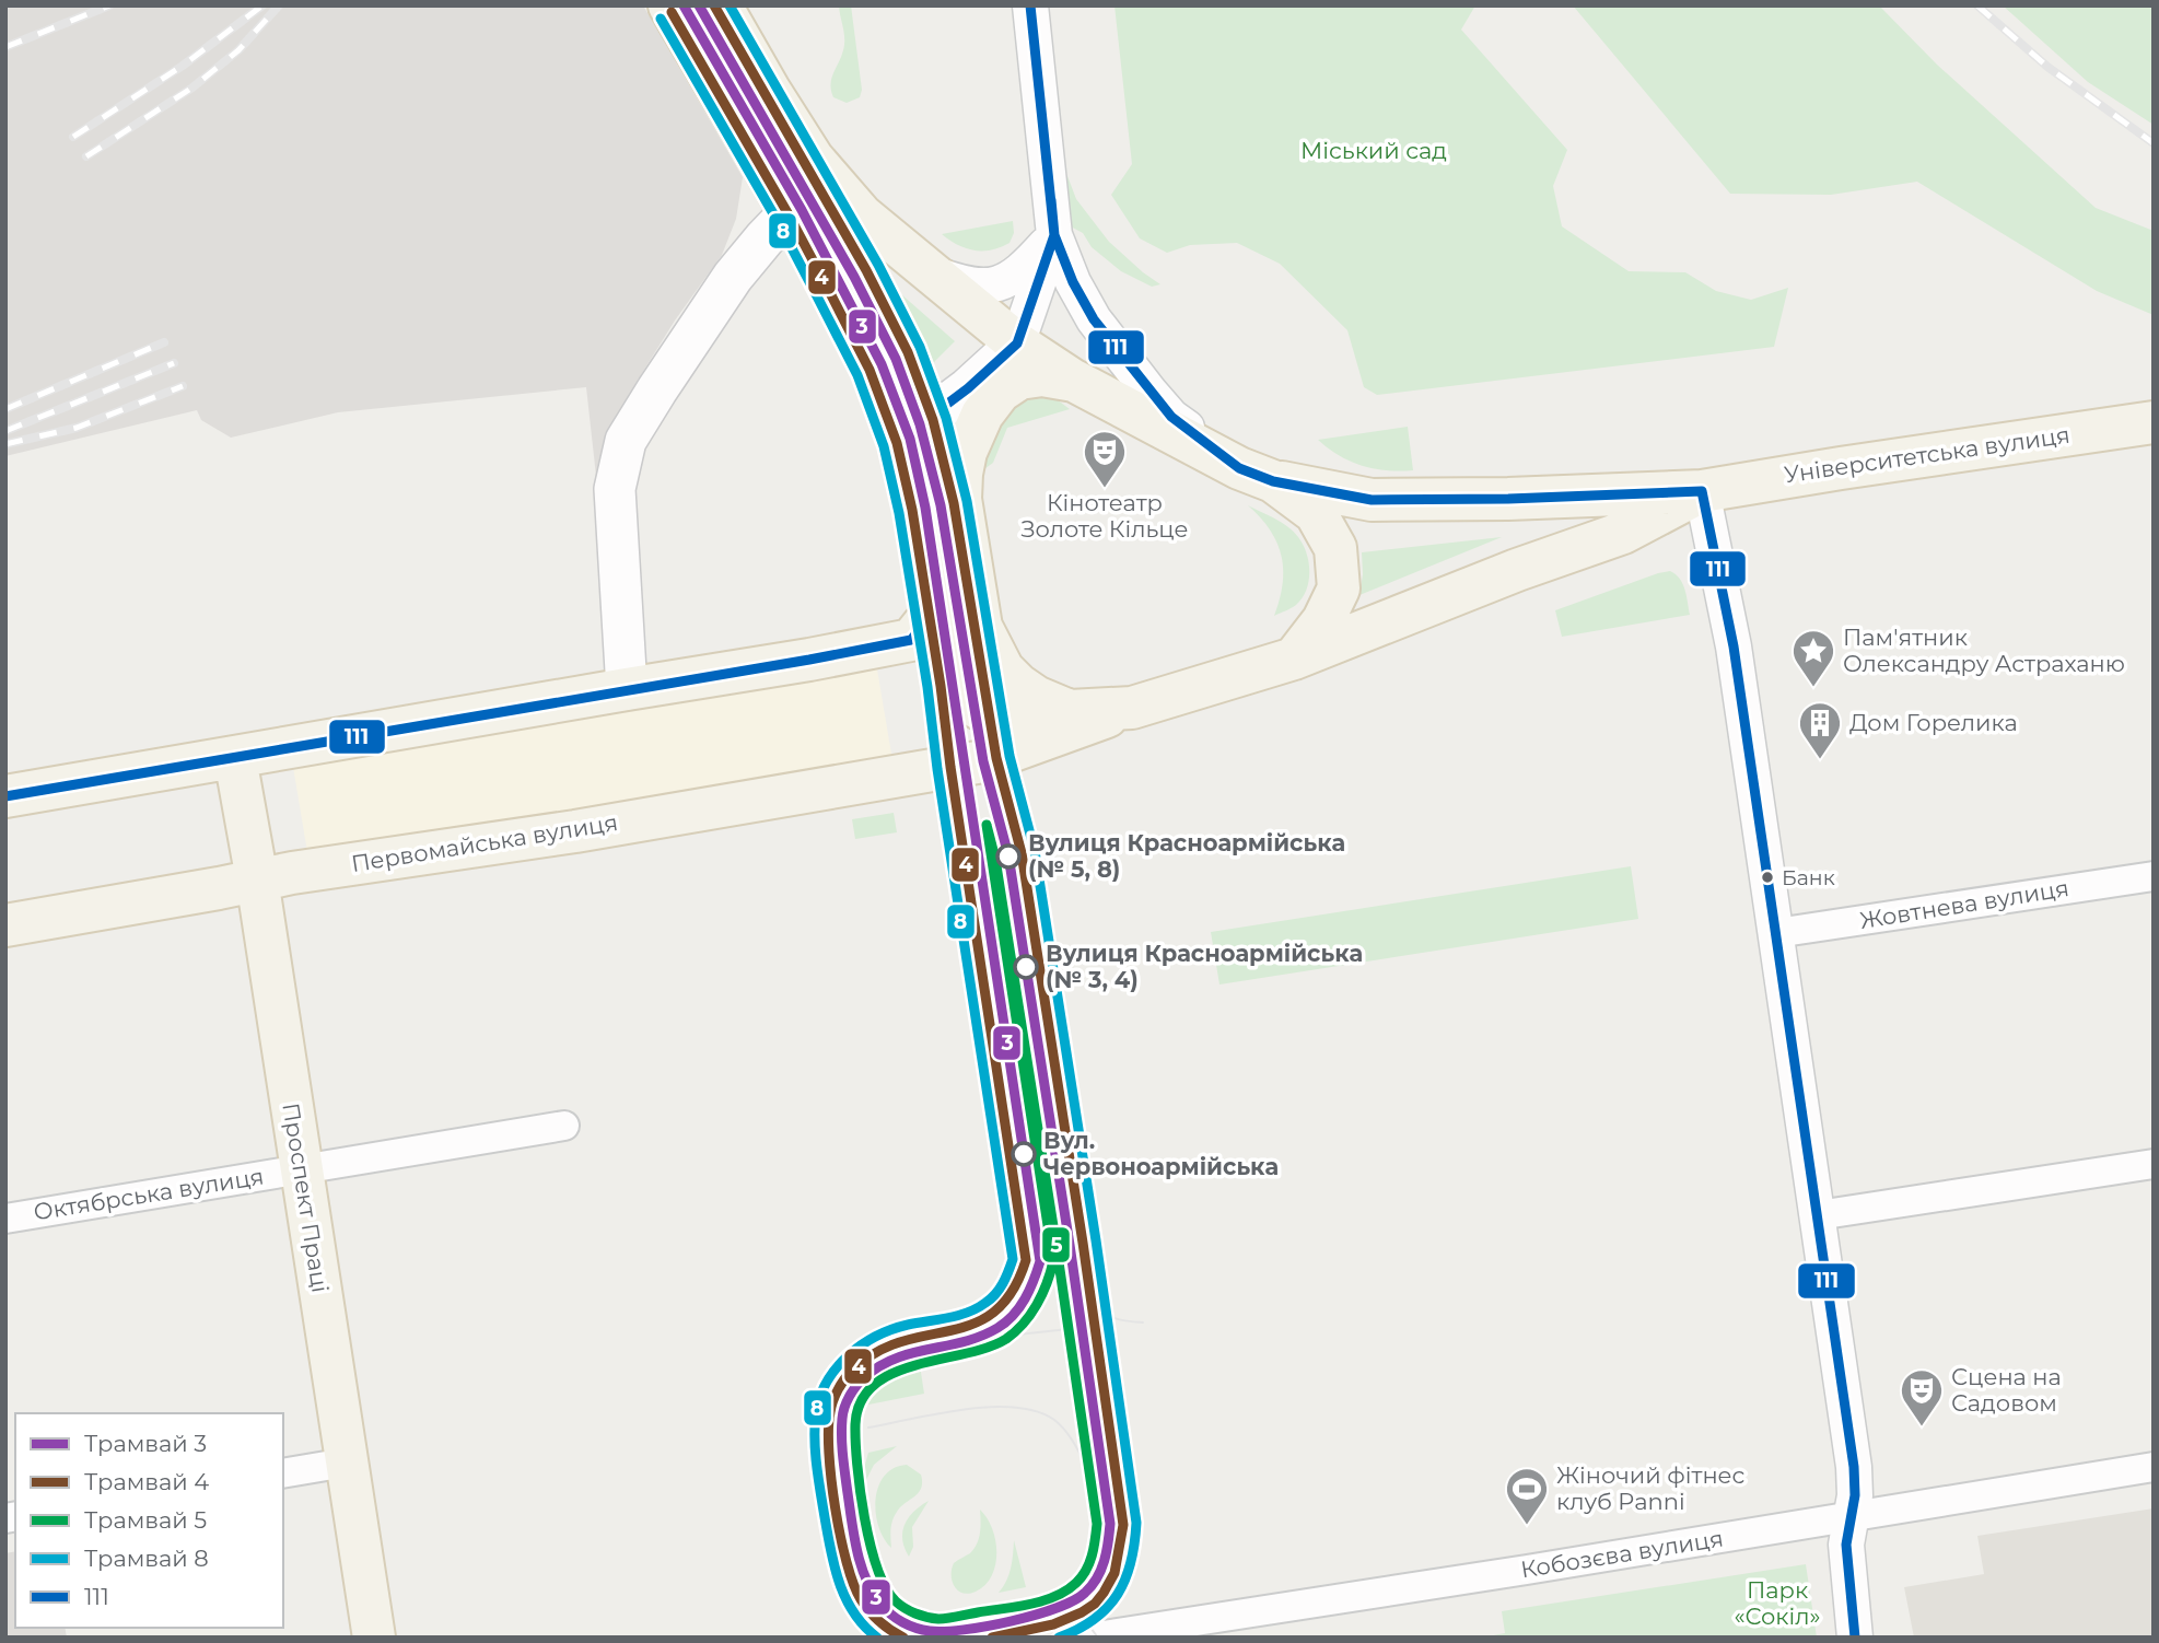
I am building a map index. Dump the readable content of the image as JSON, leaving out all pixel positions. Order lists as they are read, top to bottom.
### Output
{
  "streets": {
    "main road": ["Університетська вулиця", "Первомайська вулиця", "Проспект Праці"],
    "street": ["Жовтнева вулиця", "Октябрська вулиця", "Кобозєва вулиця"]
  },
  "crossings": [
    ["Університетська вулиця", "Первомайська вулиця"],
    ["Первомайська вулиця", "Проспект Праці"],
    ["Октябрська вулиця", "Проспект Праці"]
  ],
  "parks": ["Міський сад", "Парк «Сокіл»"],
  "places": {
    "theatre": ["Кінотеатр Золоте Кільце", "Сцена на Садовом"],
    "place": ["Пам'ятник Олександру Астраханю"],
    "building": ["Дом Горелика"],
    "other": [
      "Вулиця Красноармійська (№ 5, 8)",
      "Банк",
      "Вулиця Красноармійська (№ 3, 4)",
      "Вул. Червоноармійська"
    ],
    "sports": ["Жіночий фітнес клуб Panni"]
  },
  "lines": [
    "tram line 3",
    "tram line 4",
    "tram line 8",
    "transit line 111",
    "tram line 5"
  ],
  "legend": [
    "Трамвай 3",
    "Трамвай 4",
    "Трамвай 5",
    "Трамвай 8",
    "111"
  ]
}
